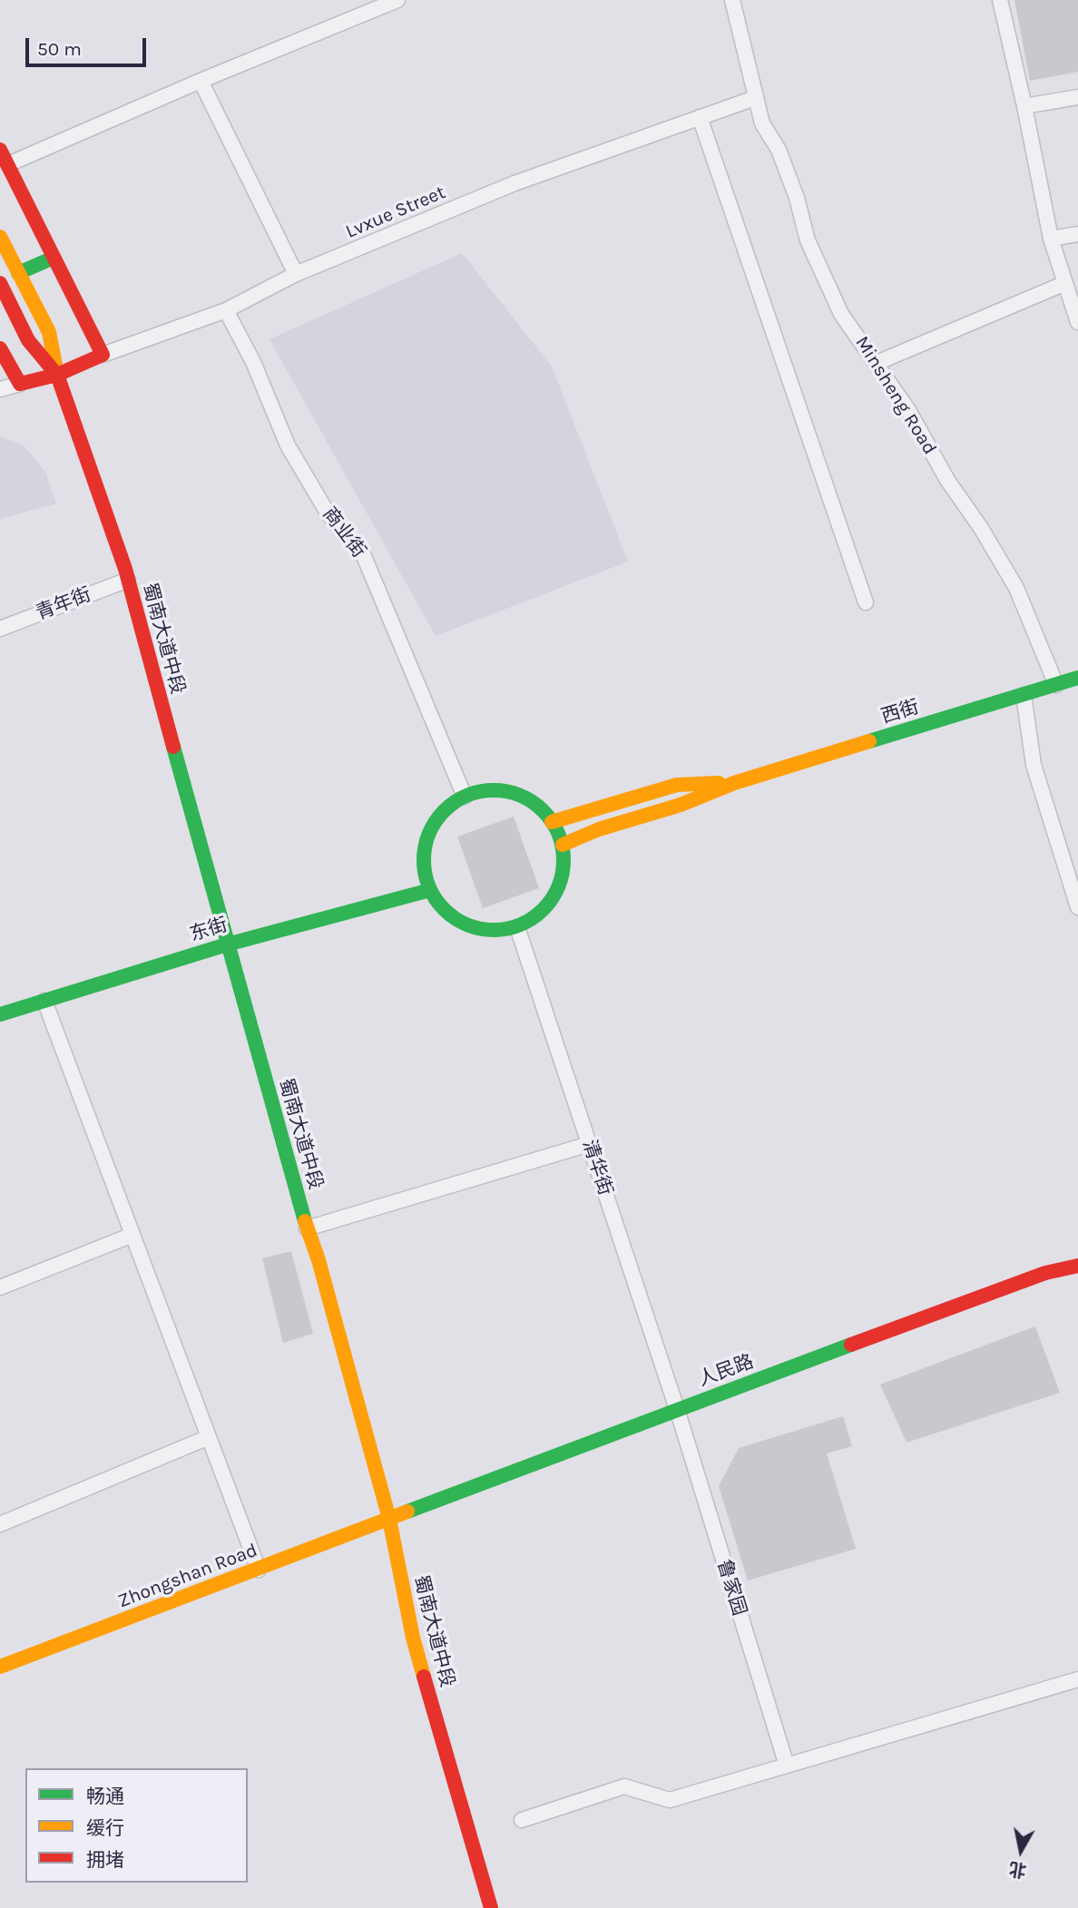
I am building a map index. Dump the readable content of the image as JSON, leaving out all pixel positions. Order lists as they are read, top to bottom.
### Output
{
  "streets": {
    "main road": [
      "Lvxue Street",
      "蜀南大道中段",
      "西街",
      "东街",
      "人民路",
      "Zhongshan Road"
    ],
    "street": [
      "Minsheng Road",
      "商业街",
      "青年街",
      "清华街",
      "鲁家园"
    ]
  },
  "crossings": [
    ["Lvxue Street", "Minsheng Road"],
    ["Lvxue Street", "商业街"],
    ["Lvxue Street", "蜀南大道中段"],
    ["Minsheng Road", "西街"],
    ["商业街", "西街"],
    ["商业街", "东街"],
    ["商业街", "清华街"],
    ["青年街", "蜀南大道中段"],
    ["蜀南大道中段", "东街"],
    ["蜀南大道中段", "人民路"],
    ["蜀南大道中段", "Zhongshan Road"],
    ["西街", "东街"],
    ["西街", "清华街"],
    ["东街", "清华街"],
    ["清华街", "人民路"],
    ["清华街", "鲁家园"],
    ["人民路", "Zhongshan Road"],
    ["人民路", "鲁家园"]
  ],
  "legend": ["畅通", "缓行", "拥堵"],
  "scale_bar": "50 m",
  "north": "bottom"
}
